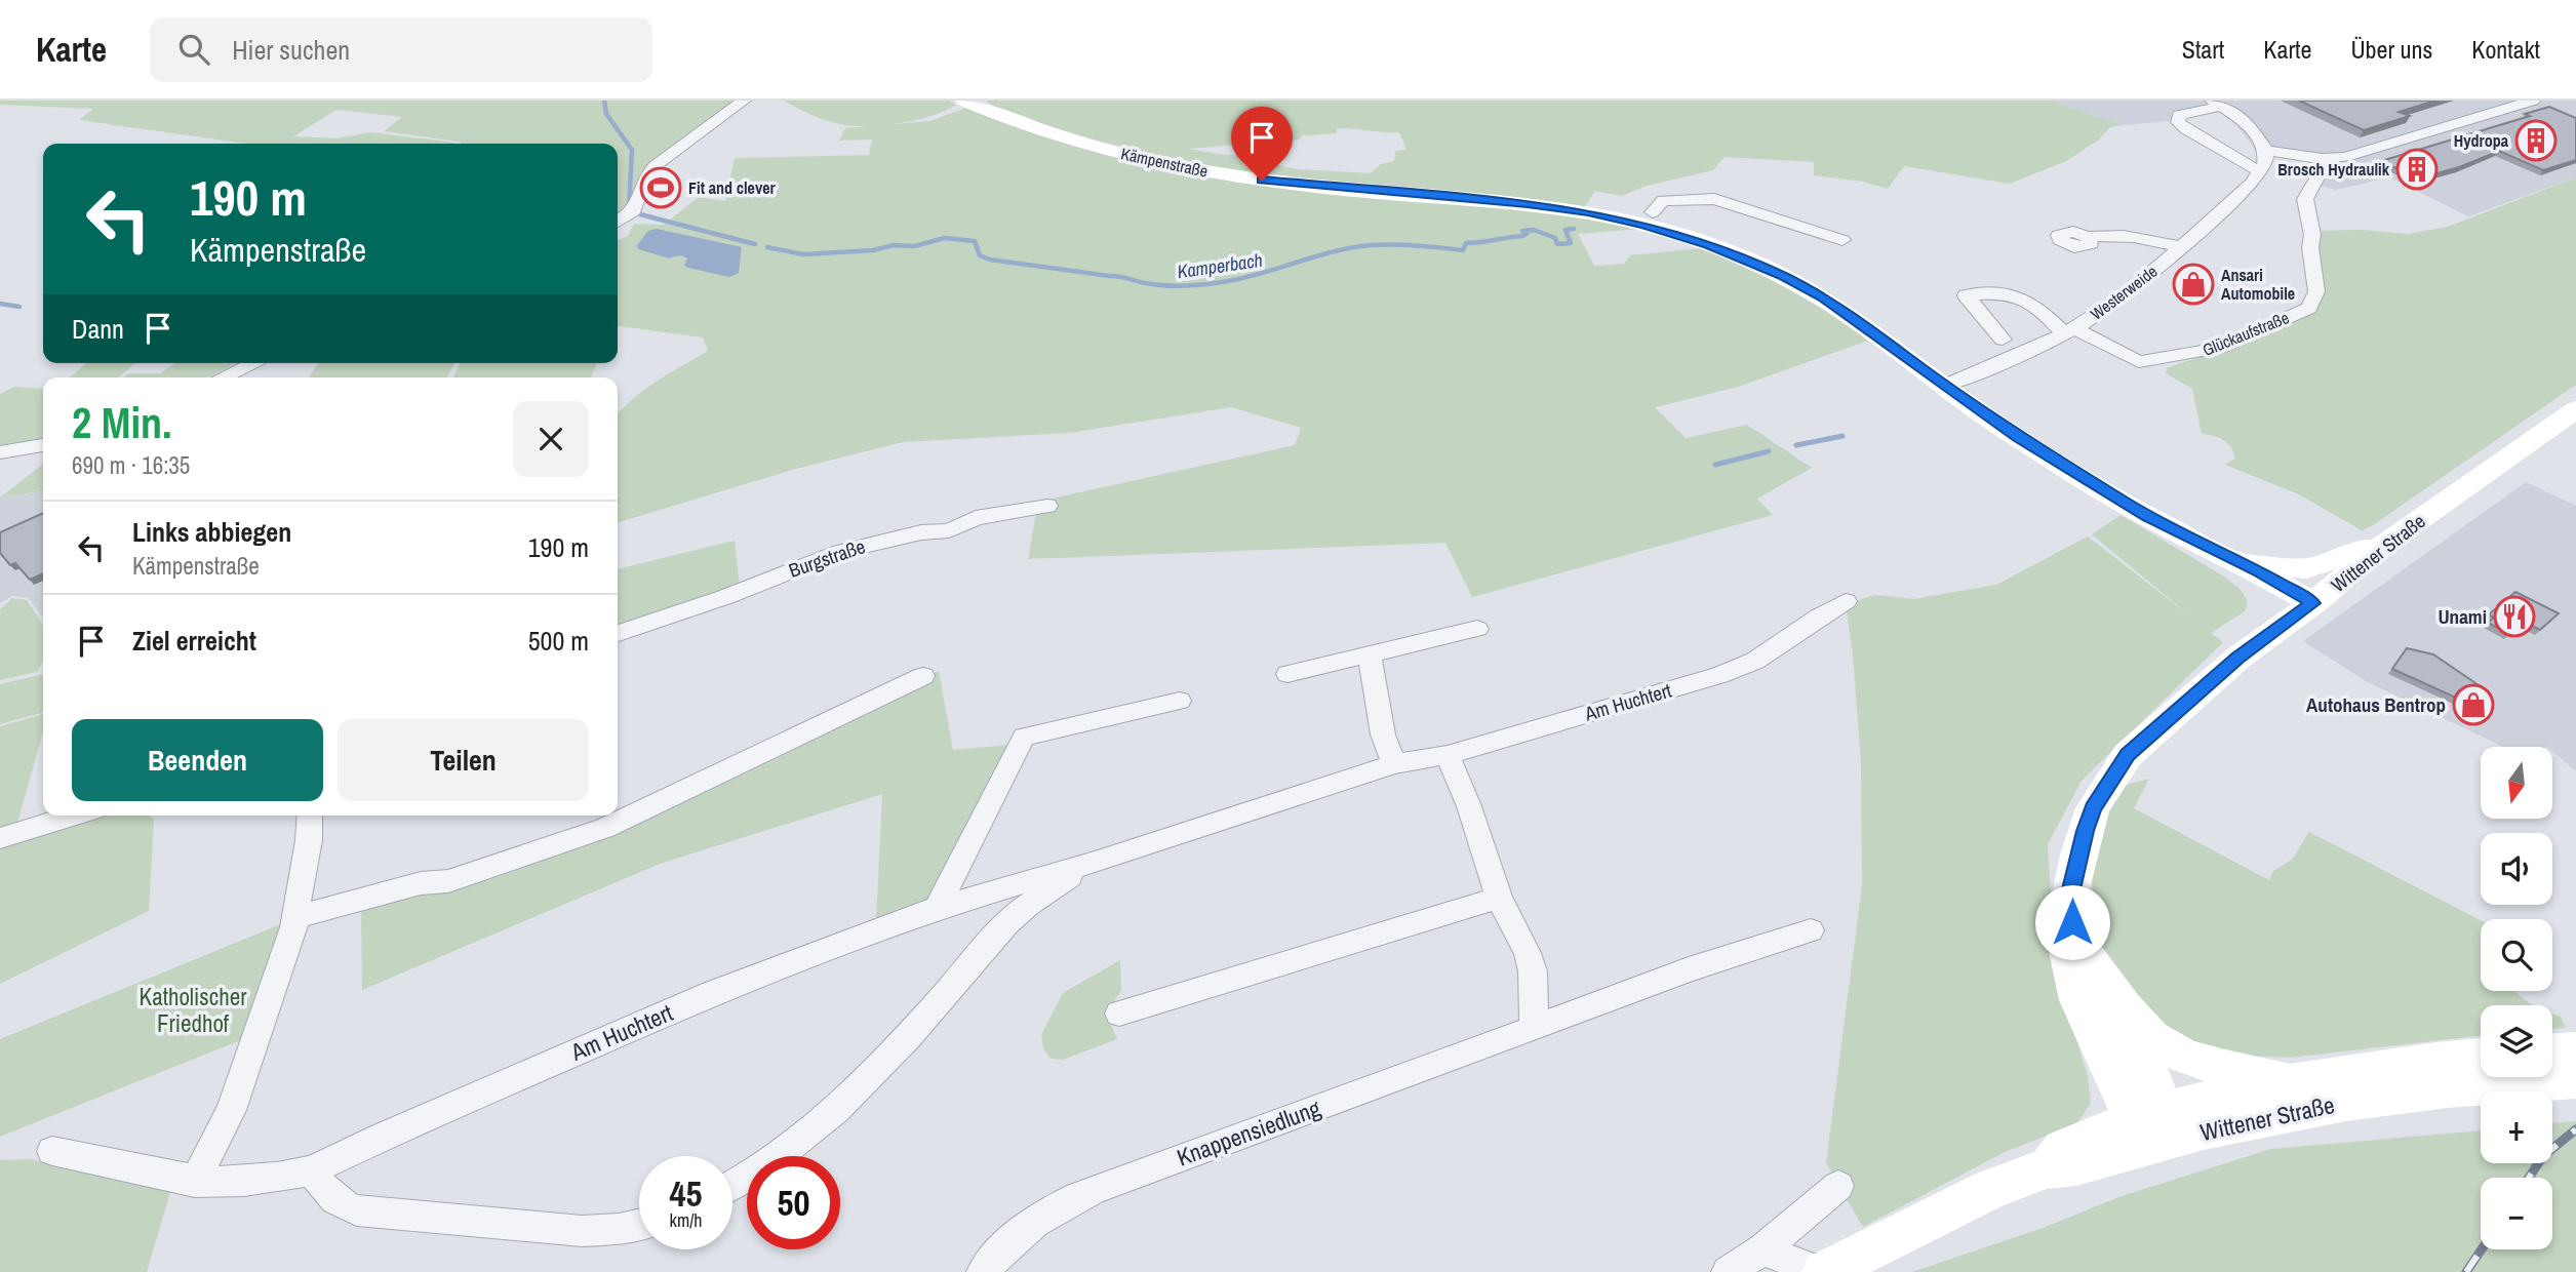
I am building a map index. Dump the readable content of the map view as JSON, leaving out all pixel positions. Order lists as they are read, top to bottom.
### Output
{
  "streets": {
    "main road": ["Kämpenstraße", "Wittener Straße"],
    "street": [
      "Westerweide",
      "Glückaufstraße",
      "Burgstraße",
      "Am Huchtert",
      "Knappensiedlung"
    ]
  },
  "crossings": [
    ["Kämpenstraße", "Westerweide"],
    ["Kämpenstraße", "Wittener Straße"],
    ["Westerweide", "Glückaufstraße"]
  ],
  "water": ["Kamperbach"],
  "parks": ["Katholischer Friedhof"],
  "places": {
    "building": ["Hydropa", "Brosch Hydraulik"],
    "sports": ["Fit and clever"],
    "shop": ["Ansari Automobile", "Autohaus Bentrop"],
    "restaurant": ["Unami"]
  },
  "north": "bottom",
  "page": {
    "header": "Karte",
    "search": "Hier suchen",
    "nav": [
      "Start",
      "Karte",
      "Über uns",
      "Kontakt"
    ],
    "turn": ["190 m", "Kämpenstraße"],
    "then": "Dann",
    "heading": ["2 Min.", "690 m · 16:35"],
    "list": [
      {
        "name": "Links abbiegen",
        "note": "Kämpenstraße",
        "value": "190 m"
      },
      {
        "name": "Ziel erreicht",
        "value": "500 m"
      }
    ],
    "buttons": ["Beenden", "Teilen"],
    "map_buttons": ["+", "−"],
    "speed": "45 km/h",
    "limit": "50"
  }
}
